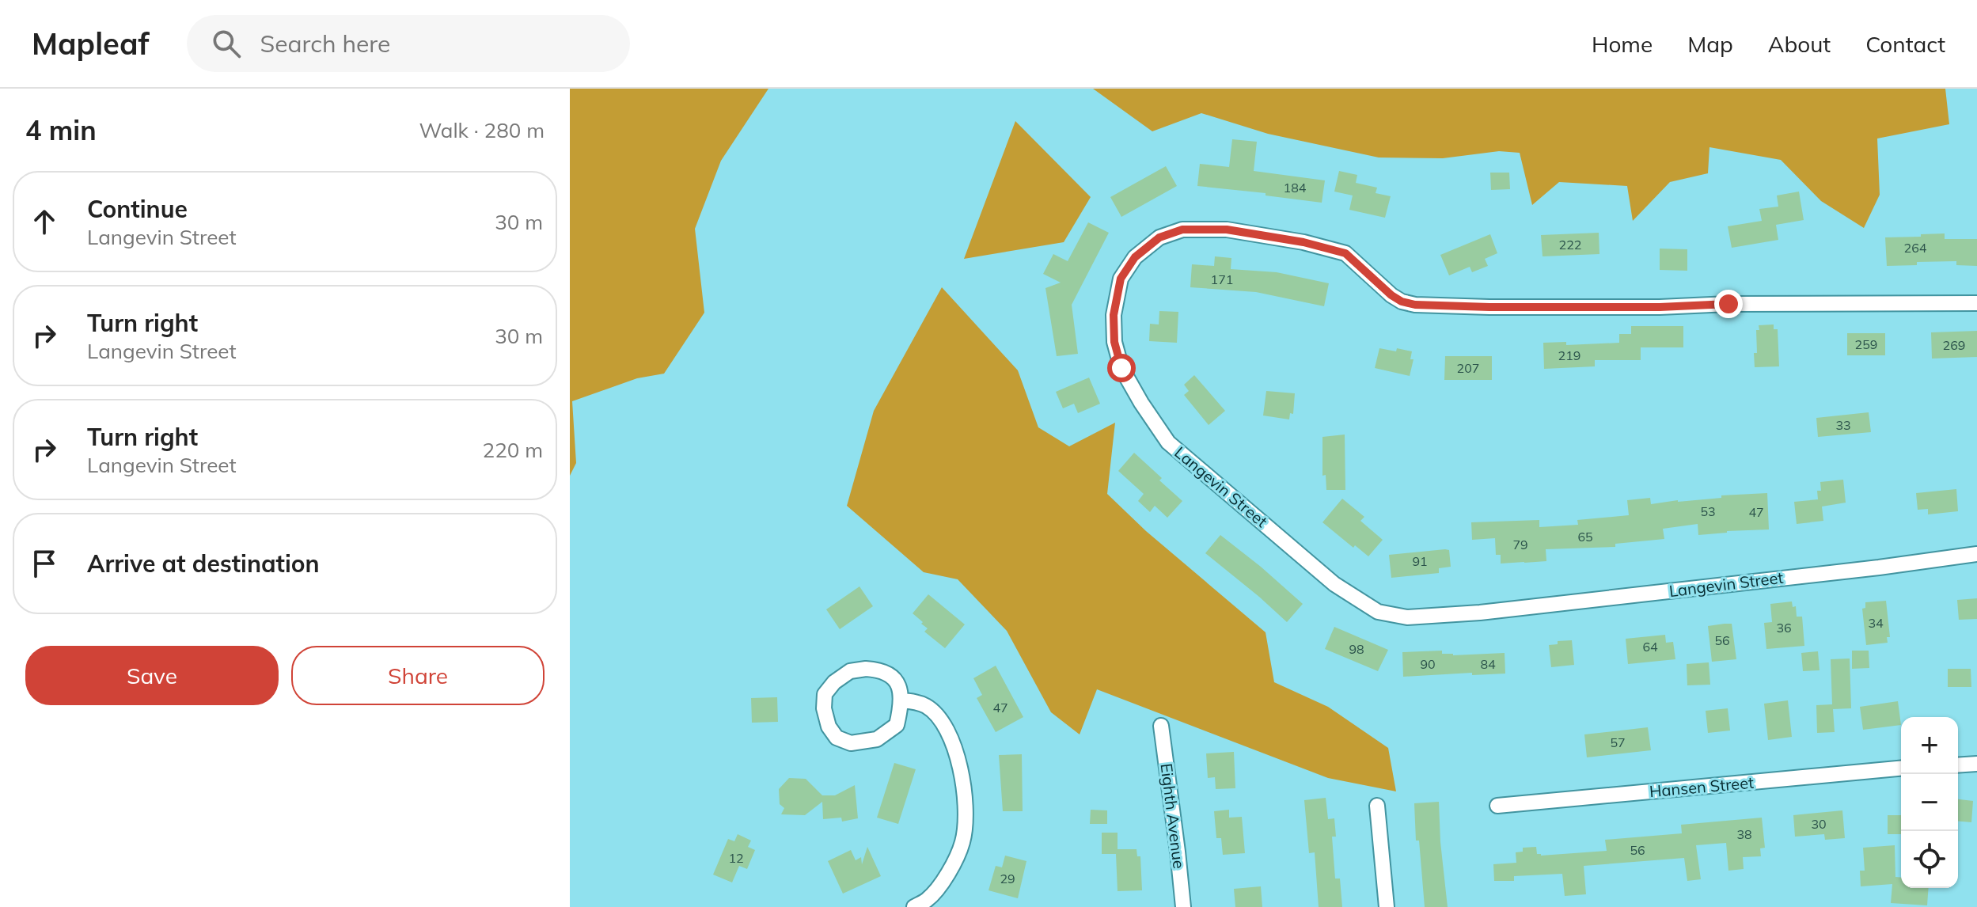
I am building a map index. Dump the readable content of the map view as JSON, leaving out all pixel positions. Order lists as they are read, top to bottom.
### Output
{
  "streets": {
    "street": ["Langevin Street", "Hansen Street", "Eighth Avenue"]
  },
  "house_numbers": [
    "184",
    "222",
    "264",
    "171",
    "259",
    "269",
    "219",
    "207",
    "33",
    "53",
    "47",
    "65",
    "79",
    "91",
    "34",
    "36",
    "56",
    "64",
    "98",
    "90",
    "84",
    "47",
    "57",
    "30",
    "38",
    "56",
    "12",
    "29"
  ],
  "page": {
    "header": "Mapleaf",
    "search": "Search here",
    "nav": [
      "Home",
      "Map",
      "About",
      "Contact"
    ],
    "heading": ["4 min", "Walk · 280 m"],
    "list": [
      ["Continue", "Langevin Street", "30 m"],
      ["Turn right", "Langevin Street", "30 m"],
      ["Turn right", "Langevin Street", "220 m"],
      "Arrive at destination"
    ],
    "buttons": ["Save", "Share"],
    "map_buttons": ["+", "−"]
  }
}
